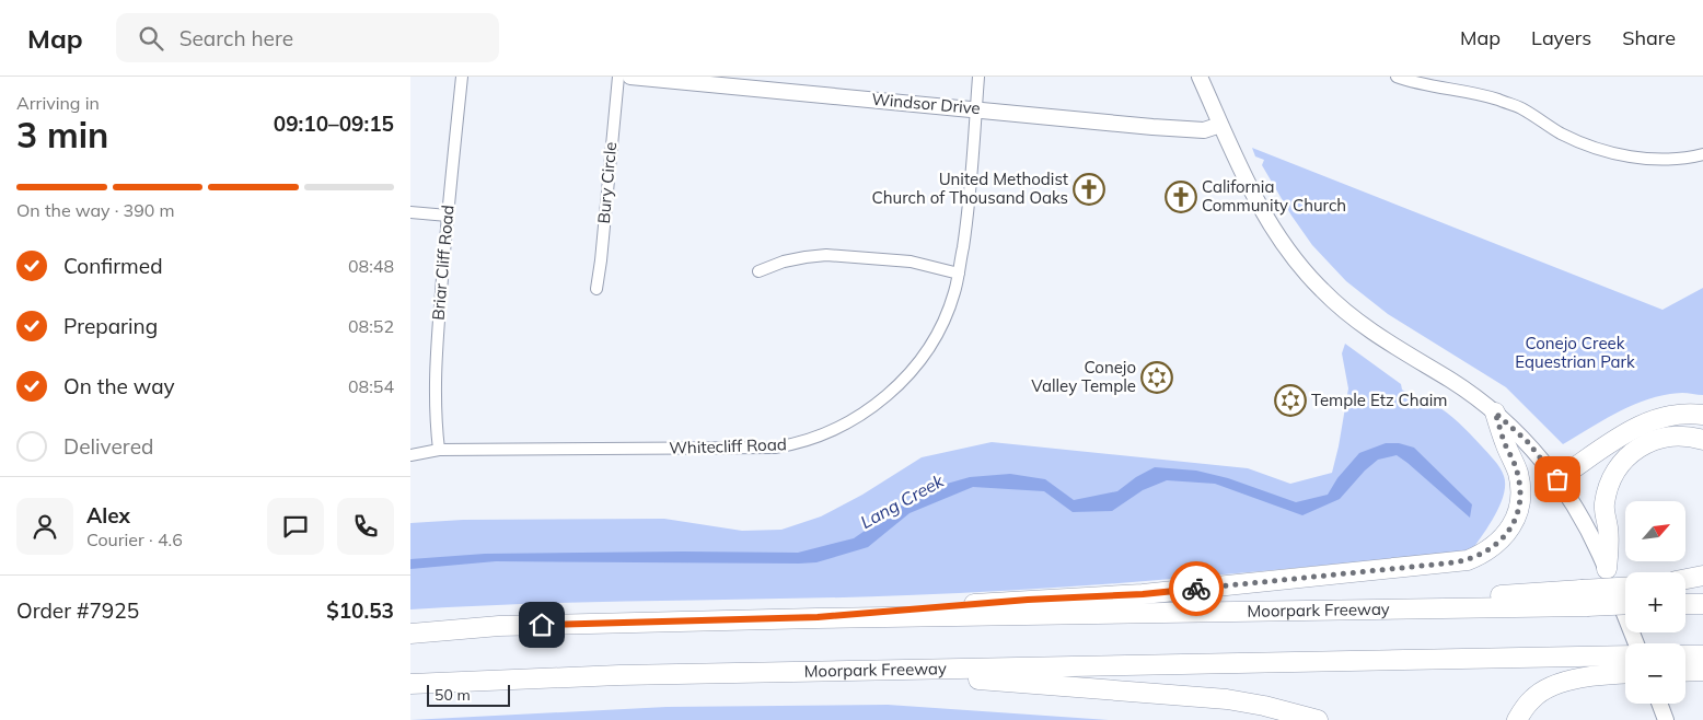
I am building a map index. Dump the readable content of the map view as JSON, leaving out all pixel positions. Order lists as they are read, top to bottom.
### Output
{
  "streets": {
    "highway": ["Moorpark Freeway"],
    "main road": ["Windsor Drive"],
    "street": ["Bury Circle", "Briar Cliff Road", "Whitecliff Road"]
  },
  "crossings": [
    ["Windsor Drive", "Whitecliff Road"],
    ["Briar Cliff Road", "Whitecliff Road"]
  ],
  "water": ["Lang Creek"],
  "parks": ["Conejo Creek Equestrian Park"],
  "places": {
    "church": ["United Methodist Church of Thousand Oaks", "California Community Church"],
    "synagogue": ["Conejo Valley Temple", "Temple Etz Chaim"]
  },
  "scale_bar": "50 m",
  "north": "top right",
  "page": {
    "header": "Map",
    "search": "Search here",
    "nav": ["Map", "Layers", "Share"],
    "heading": ["3 min", "Arriving in", "09:10–09:15"],
    "panel": [
      "Alex",
      "Courier · 4.6",
      "Order #7925",
      "$10.53"
    ],
    "bar": "On the way · 390 m",
    "list": [
      ["Confirmed", "08:48"],
      ["Preparing", "08:52"],
      ["On the way", "08:54"],
      "Delivered"
    ],
    "map_buttons": ["+", "−"],
    "scale": "50 m"
  }
}
